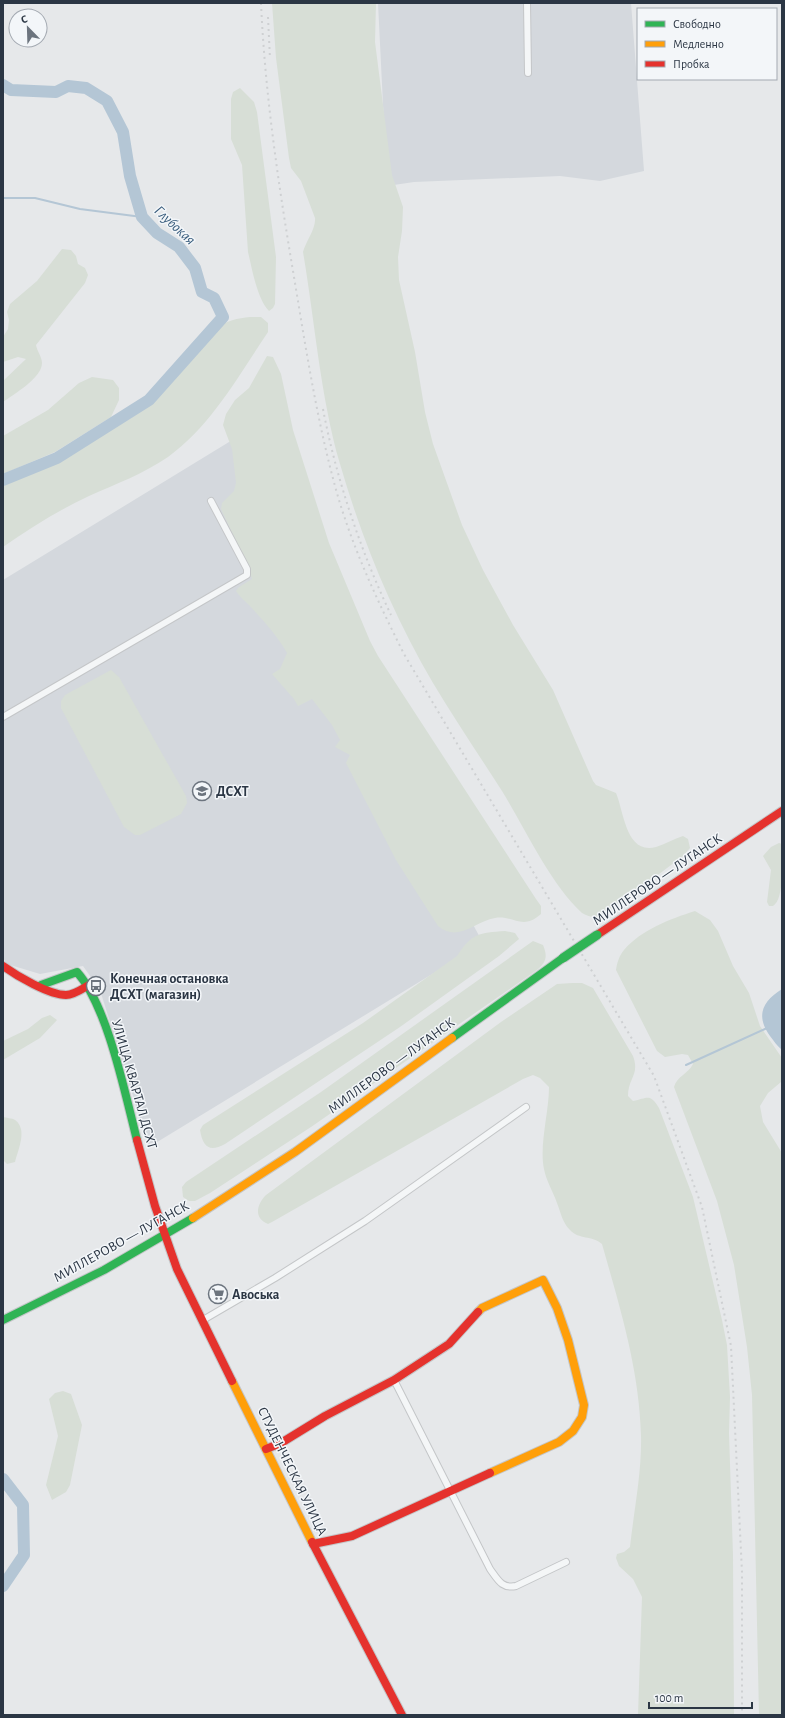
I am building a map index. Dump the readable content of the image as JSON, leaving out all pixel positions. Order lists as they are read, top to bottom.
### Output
{
  "streets": {
    "street": ["МИЛЛЕРОВО — ЛУГАНСК", "УЛИЦА КВАРТАЛ ДСХТ", "СТУДЕНЧЕСКАЯ УЛИЦА"]
  },
  "crossings": [
    ["МИЛЛЕРОВО — ЛУГАНСК", "УЛИЦА КВАРТАЛ ДСХТ"],
    ["МИЛЛЕРОВО — ЛУГАНСК", "СТУДЕНЧЕСКАЯ УЛИЦА"],
    ["УЛИЦА КВАРТАЛ ДСХТ", "СТУДЕНЧЕСКАЯ УЛИЦА"]
  ],
  "water": ["Глубокая"],
  "places": {
    "school or university": ["ДСХТ"],
    "bus stop": ["Конечная остановка ДСХТ (магазин)"],
    "supermarket": ["Авоська"]
  },
  "legend": ["Свободно", "Медленно", "Пробка"],
  "scale_bar": "100 m",
  "north": "top left"
}
